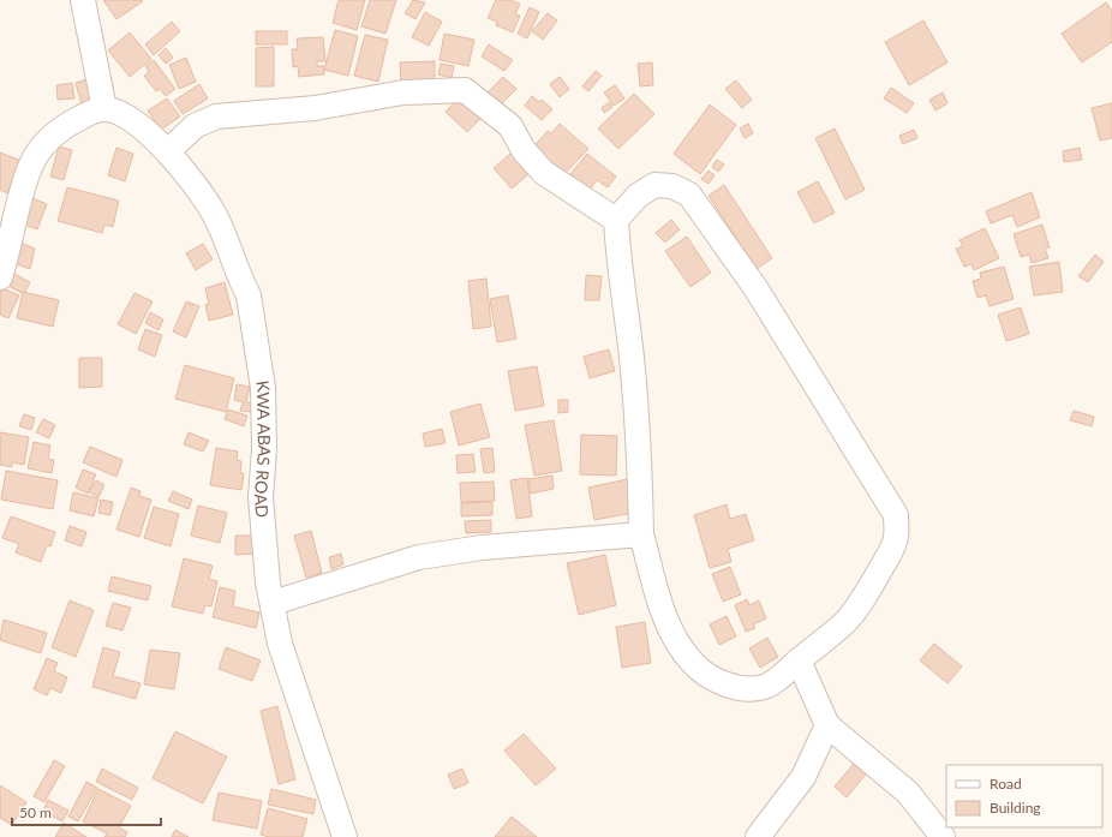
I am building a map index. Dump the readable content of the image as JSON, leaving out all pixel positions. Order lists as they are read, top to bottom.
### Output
{
  "streets": {
    "street": ["KWA ABAS ROAD"]
  },
  "legend": ["Road", "Building"],
  "scale_bar": "50 m"
}
